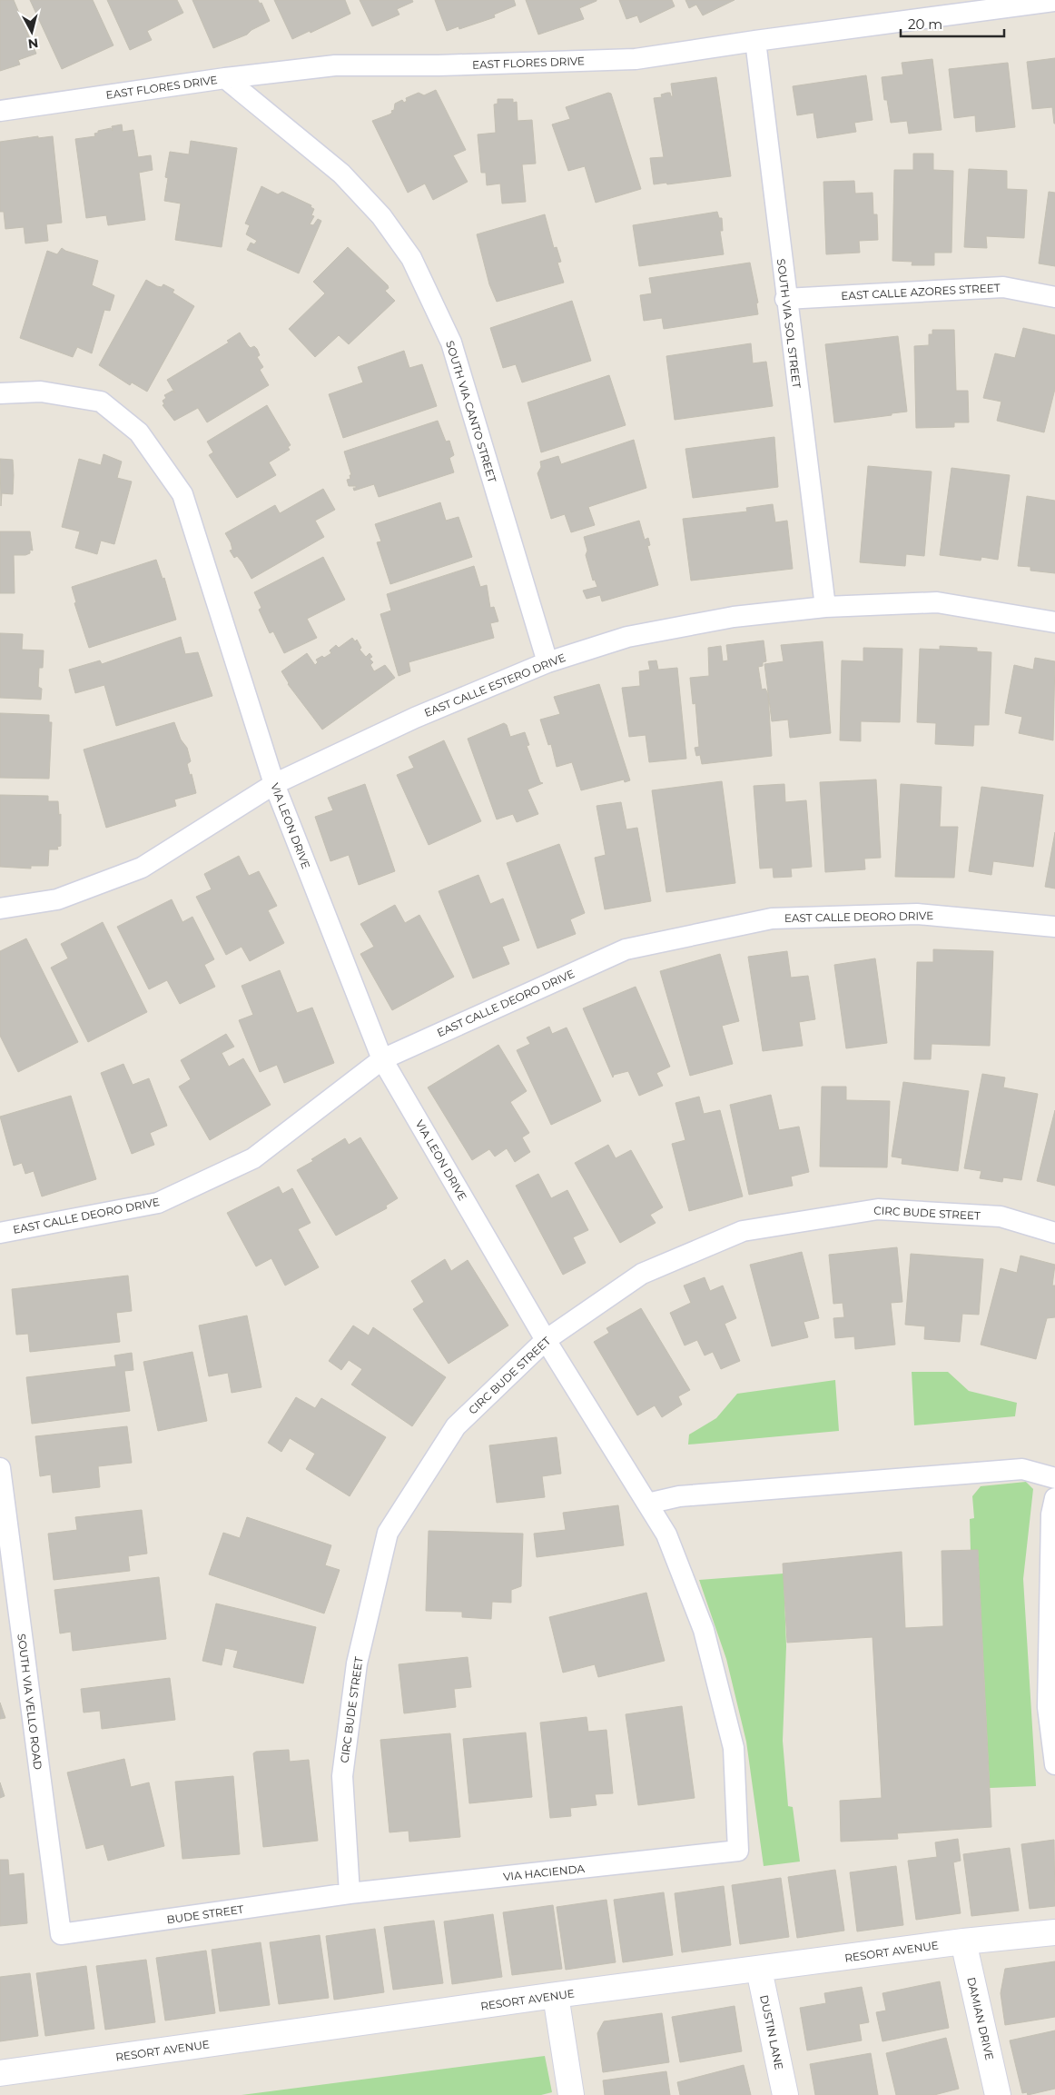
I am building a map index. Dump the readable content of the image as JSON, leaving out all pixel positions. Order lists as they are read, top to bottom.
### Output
{
  "streets": {
    "street": ["RESORT AVENUE", "DAMIAN DRIVE", "DUSTIN LANE"],
    "lane": [
      "EAST FLORES DRIVE",
      "EAST CALLE AZORES STREET",
      "SOUTH VIA SOL STREET",
      "SOUTH VIA CANTO STREET",
      "EAST CALLE ESTERO DRIVE",
      "VIA LEON DRIVE",
      "EAST CALLE DEORO DRIVE",
      "CIRC BUDE STREET",
      "SOUTH VIA VELLO ROAD",
      "VIA HACIENDA",
      "BUDE STREET"
    ]
  },
  "crossings": [
    ["EAST FLORES DRIVE", "SOUTH VIA SOL STREET"],
    ["EAST FLORES DRIVE", "SOUTH VIA CANTO STREET"],
    ["EAST CALLE AZORES STREET", "SOUTH VIA SOL STREET"],
    ["SOUTH VIA SOL STREET", "EAST CALLE ESTERO DRIVE"],
    ["SOUTH VIA CANTO STREET", "EAST CALLE ESTERO DRIVE"],
    ["EAST CALLE ESTERO DRIVE", "VIA LEON DRIVE"],
    ["VIA LEON DRIVE", "EAST CALLE DEORO DRIVE"],
    ["VIA LEON DRIVE", "CIRC BUDE STREET"],
    ["VIA LEON DRIVE", "VIA HACIENDA"],
    ["CIRC BUDE STREET", "VIA HACIENDA"],
    ["CIRC BUDE STREET", "BUDE STREET"],
    ["SOUTH VIA VELLO ROAD", "BUDE STREET"],
    ["VIA HACIENDA", "BUDE STREET"],
    ["RESORT AVENUE", "DAMIAN DRIVE"],
    ["RESORT AVENUE", "DUSTIN LANE"]
  ],
  "scale_bar": "20 m",
  "north": "bottom"
}
